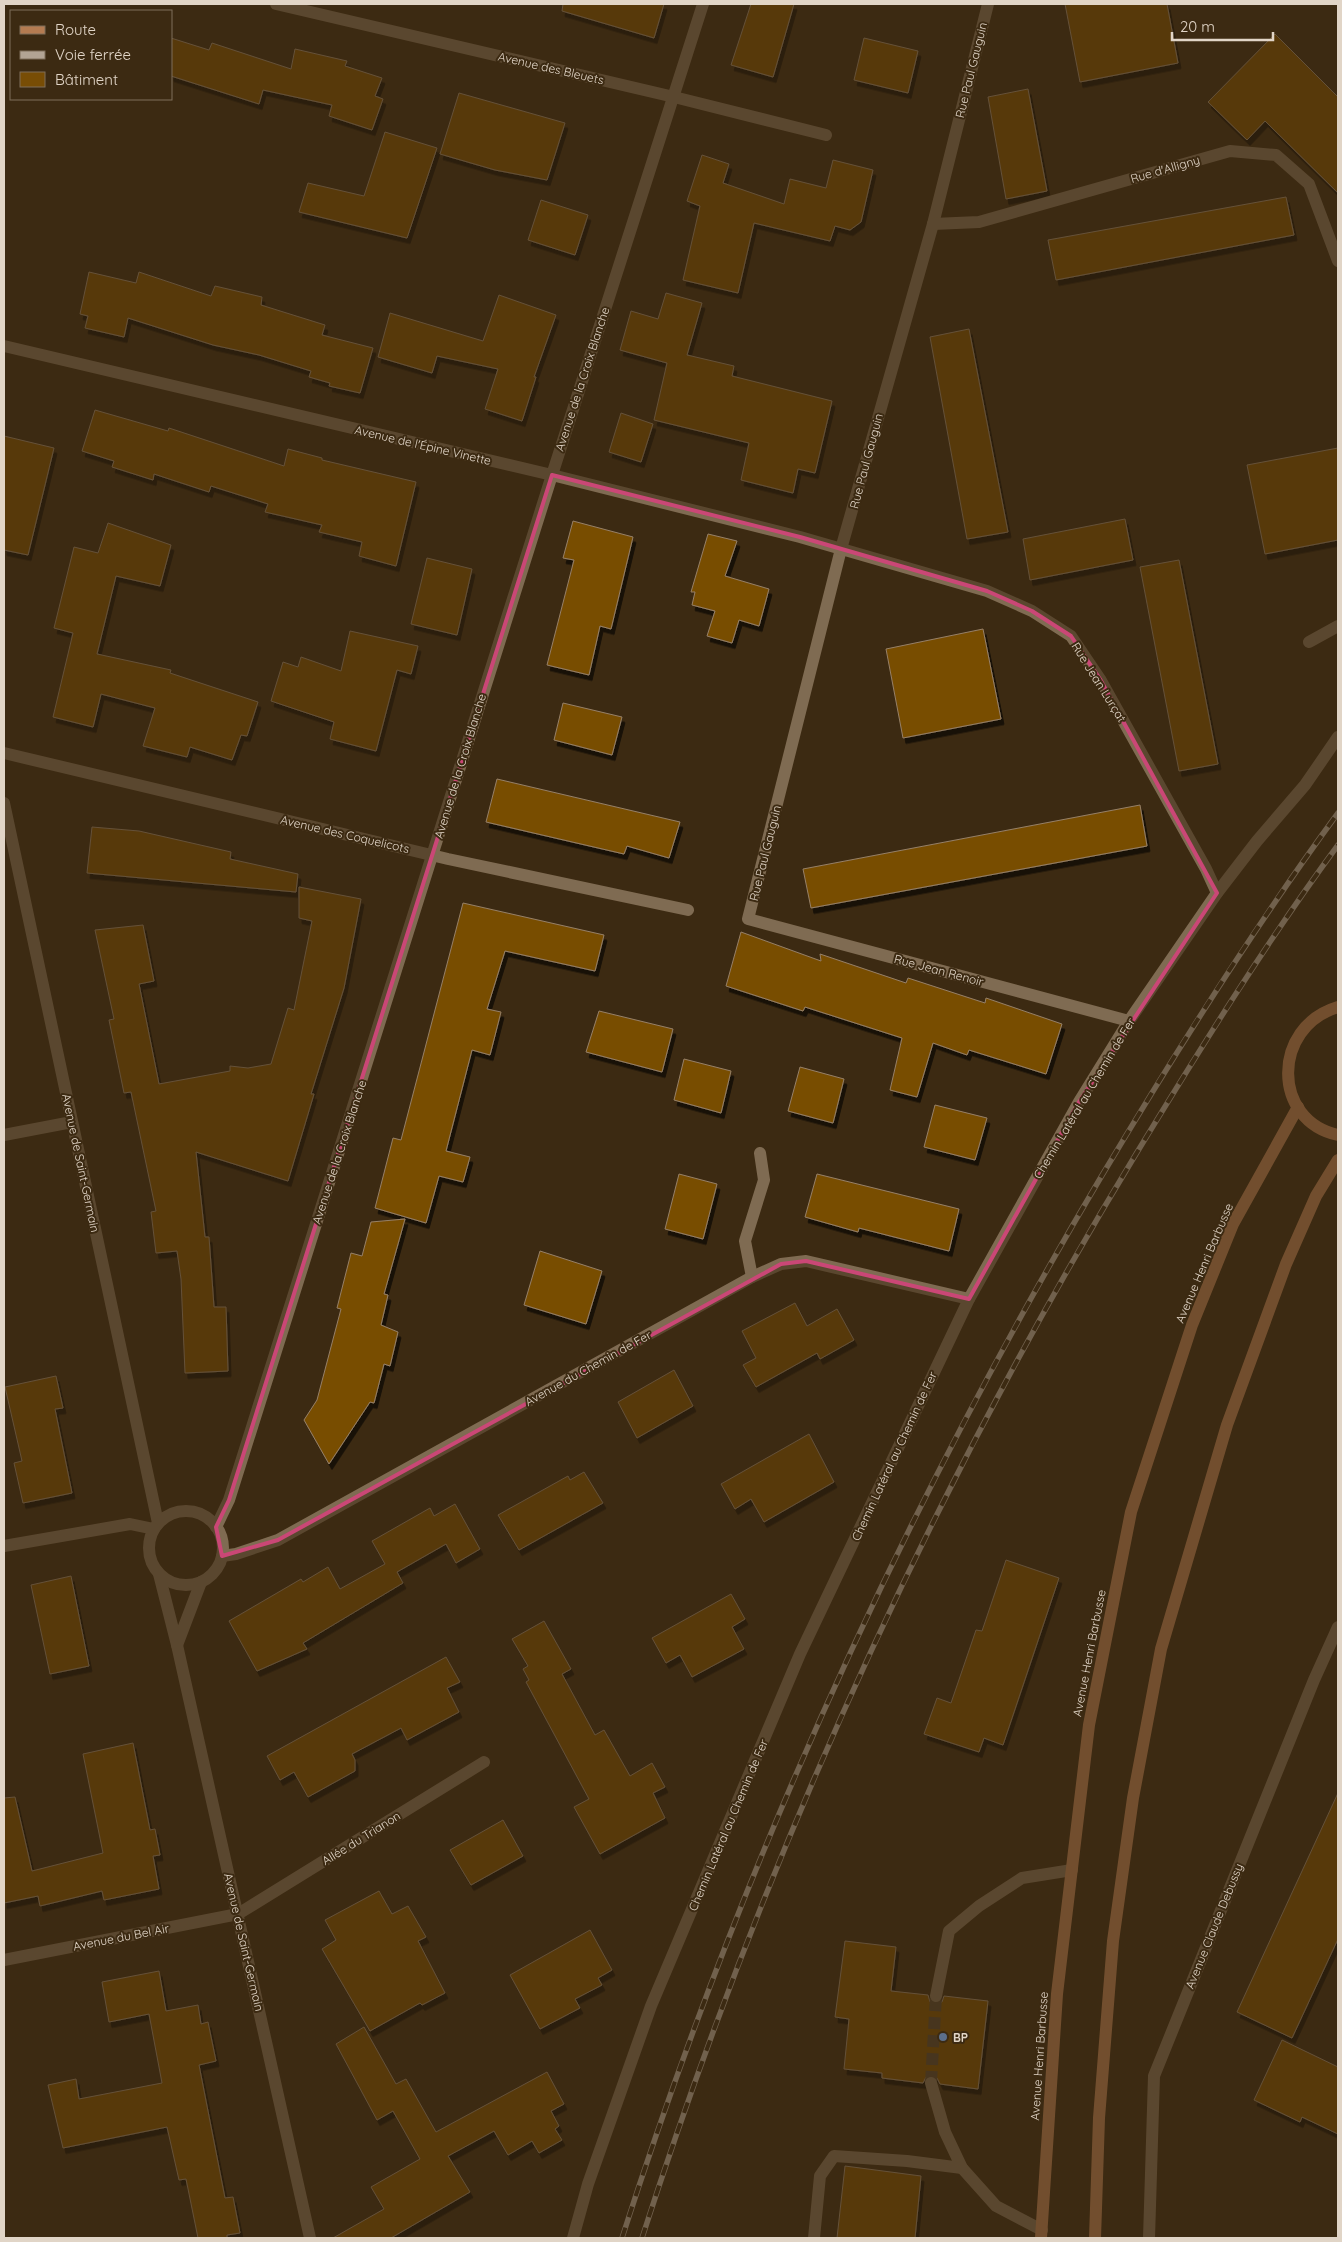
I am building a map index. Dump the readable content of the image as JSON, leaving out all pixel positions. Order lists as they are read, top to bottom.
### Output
{
  "streets": {
    "main road": ["Avenue Henri Barbusse"],
    "street": [
      "Avenue des Bleuets",
      "Rue Paul Gauguin",
      "Rue d'Alligny",
      "Avenue de la Croix Blanche",
      "Avenue de l'Épine Vinette",
      "Rue Jean Lurçat",
      "Avenue des Coquelicots",
      "Rue Jean Renoir",
      "Chemin Latéral au Chemin de Fer",
      "Avenue de Saint-Germain",
      "Avenue du Chemin de Fer",
      "Allée du Trianon",
      "Avenue Claude Debussy",
      "Avenue du Bel Air"
    ]
  },
  "crossings": [
    ["Avenue des Bleuets", "Avenue de la Croix Blanche"],
    ["Rue Paul Gauguin", "Rue d'Alligny"],
    ["Rue Paul Gauguin", "Avenue de l'Épine Vinette"],
    ["Rue Paul Gauguin", "Rue Jean Lurçat"],
    ["Rue Paul Gauguin", "Rue Jean Renoir"],
    ["Avenue de la Croix Blanche", "Avenue de l'Épine Vinette"],
    ["Avenue de la Croix Blanche", "Avenue des Coquelicots"],
    ["Avenue de la Croix Blanche", "Avenue de Saint-Germain"],
    ["Avenue de la Croix Blanche", "Avenue du Chemin de Fer"],
    ["Avenue de l'Épine Vinette", "Rue Jean Lurçat"],
    ["Rue Jean Lurçat", "Chemin Latéral au Chemin de Fer"],
    ["Rue Jean Renoir", "Chemin Latéral au Chemin de Fer"],
    ["Chemin Latéral au Chemin de Fer", "Avenue du Chemin de Fer"],
    ["Avenue de Saint-Germain", "Avenue du Chemin de Fer"],
    ["Avenue de Saint-Germain", "Allée du Trianon"],
    ["Avenue de Saint-Germain", "Avenue du Bel Air"],
    ["Allée du Trianon", "Avenue du Bel Air"]
  ],
  "places": ["BP"],
  "legend": ["Route", "Voie ferrée", "Bâtiment"],
  "scale_bar": "20 m"
}
